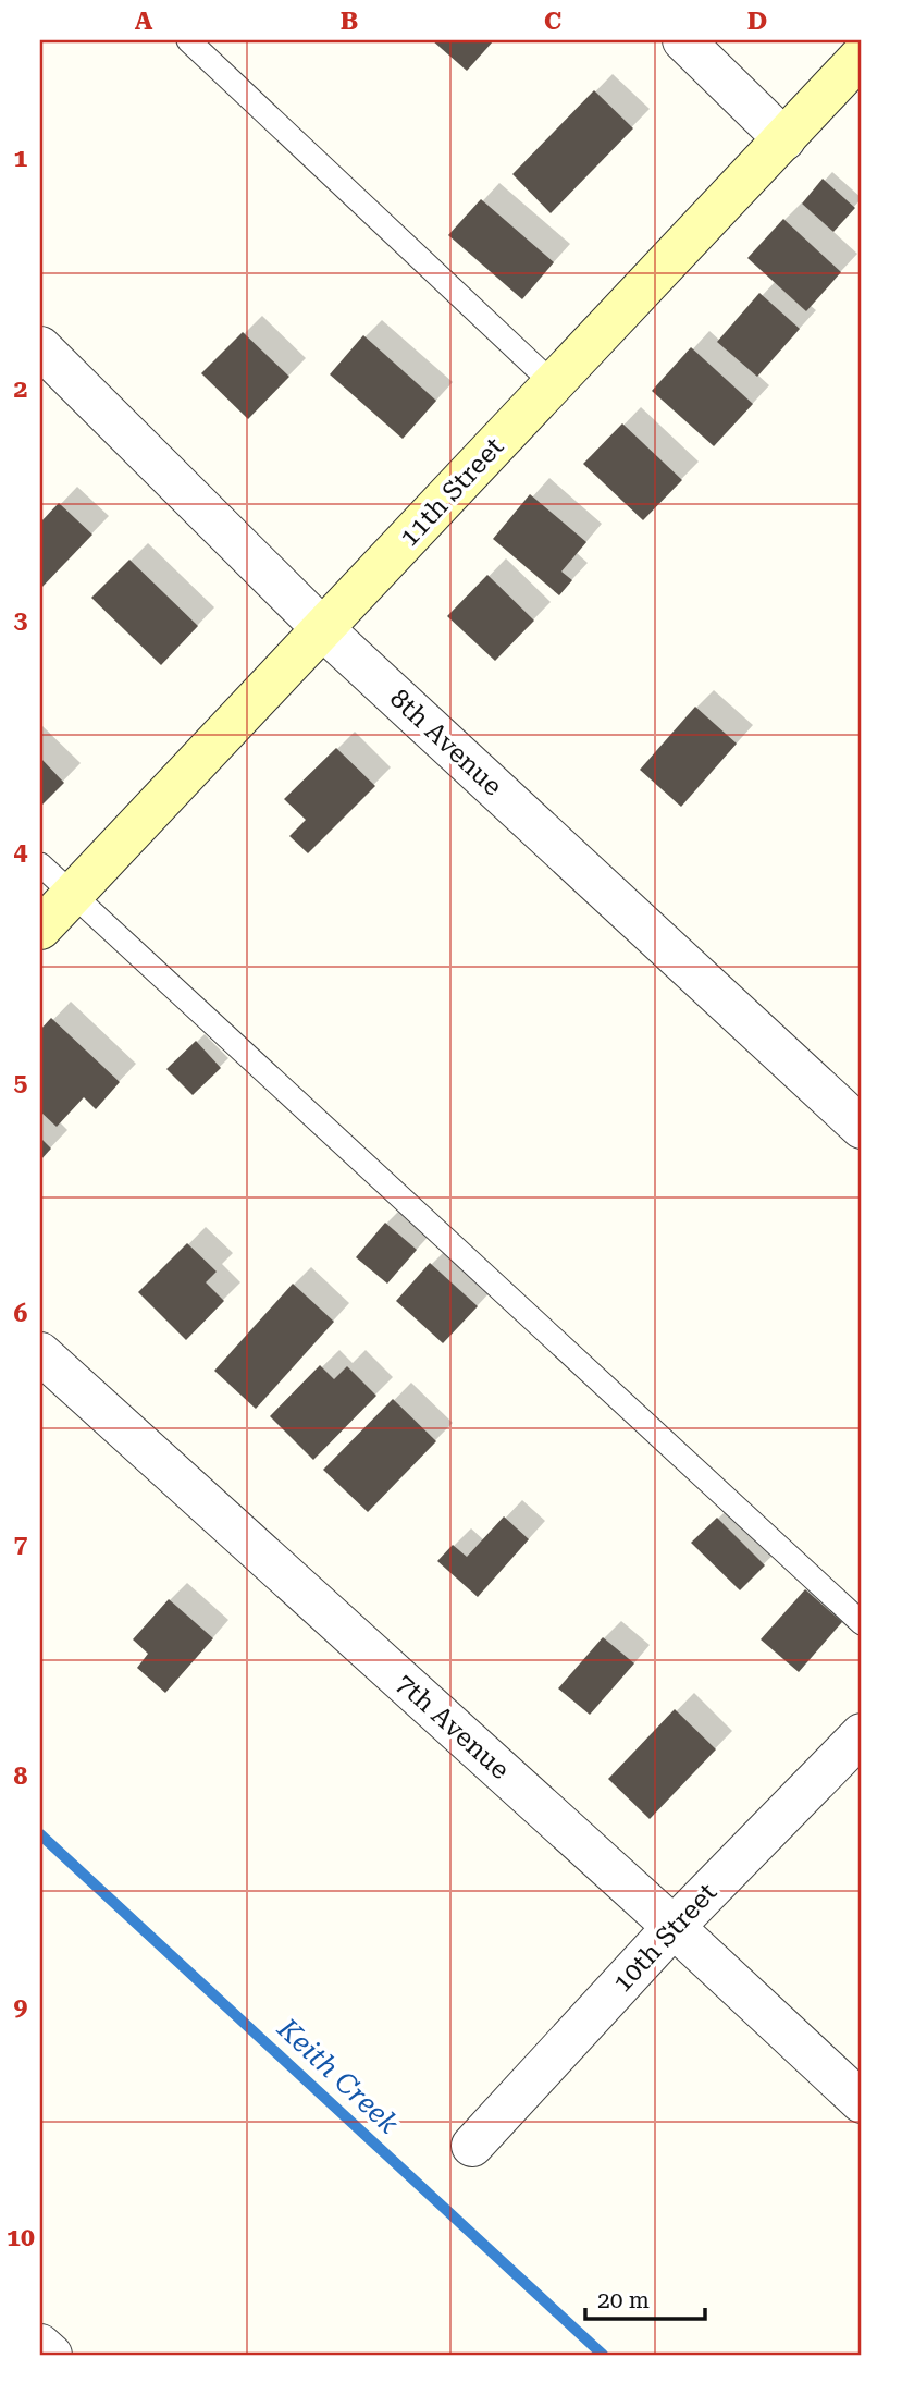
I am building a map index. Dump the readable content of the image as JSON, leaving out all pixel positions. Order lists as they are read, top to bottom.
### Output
{
  "streets": {
    "main road": ["11th Street"],
    "street": ["8th Avenue", "7th Avenue", "10th Street"]
  },
  "crossings": [
    ["11th Street", "8th Avenue"],
    ["7th Avenue", "10th Street"]
  ],
  "water": ["Keith Creek"],
  "scale_bar": "20 m",
  "grid": {
    "columns": [
      "A",
      "B",
      "C",
      "D"
    ],
    "rows": [
      "1",
      "2",
      "3",
      "4",
      "5",
      "6",
      "7",
      "8",
      "9",
      "10"
    ]
  }
}
